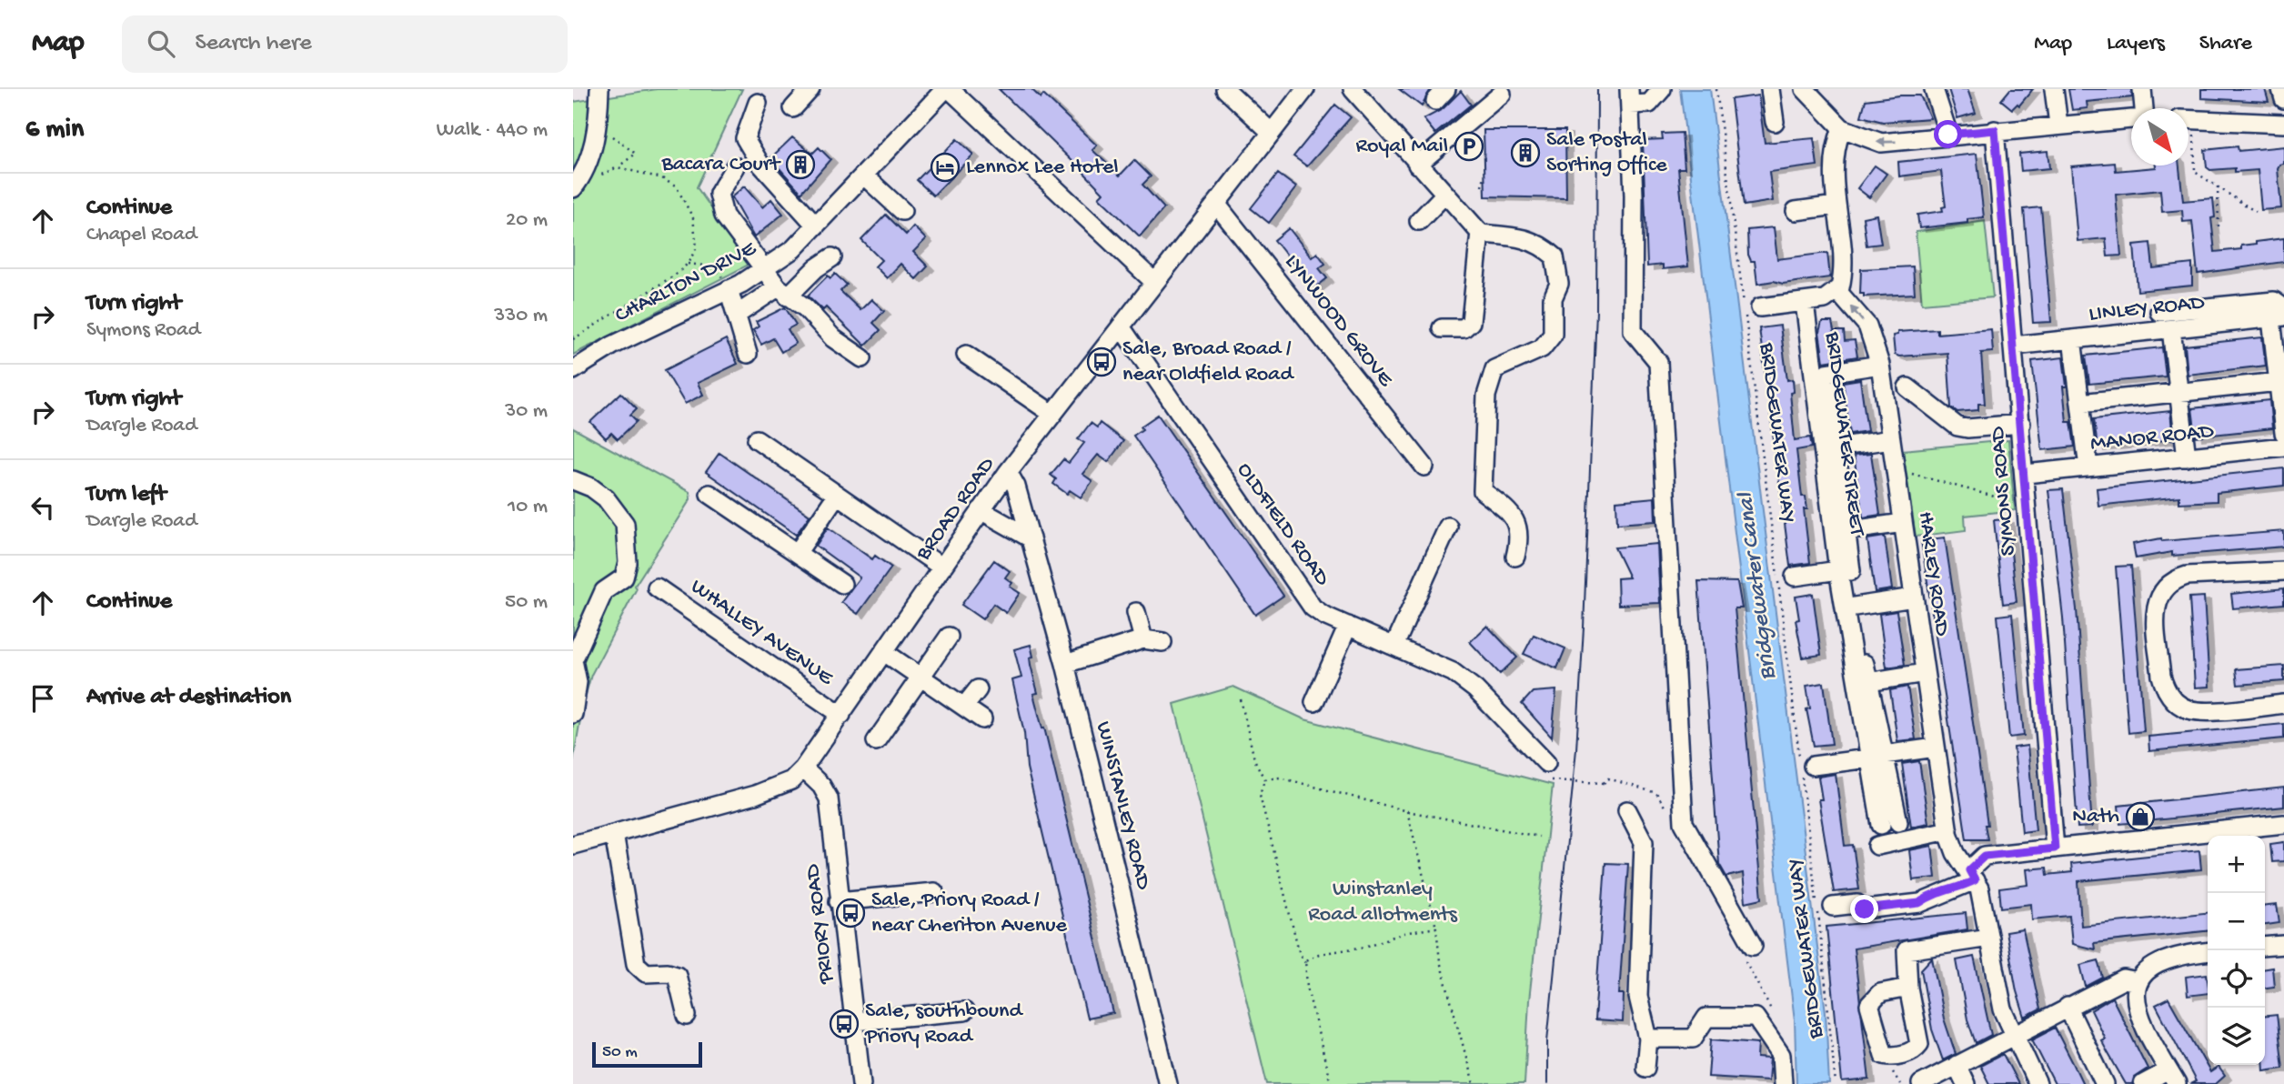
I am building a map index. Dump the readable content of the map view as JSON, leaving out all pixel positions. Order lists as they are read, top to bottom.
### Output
{
  "streets": {
    "street": [
      "CHARLTON DRIVE",
      "LINLEY ROAD",
      "LYNWOOD GROVE",
      "BRIDGEWATER STREET",
      "MANOR ROAD",
      "SYMONS ROAD",
      "BROAD ROAD",
      "OLDFIELD ROAD",
      "HARLEY ROAD",
      "WHALLEY AVENUE",
      "WINSTANLEY ROAD",
      "PRIORY ROAD"
    ],
    "path": ["BRIDGEWATER WAY"]
  },
  "crossings": [
    ["LINLEY ROAD", "SYMONS ROAD"],
    ["LYNWOOD GROVE", "BROAD ROAD"],
    ["BRIDGEWATER STREET", "HARLEY ROAD"],
    ["MANOR ROAD", "SYMONS ROAD"],
    ["BROAD ROAD", "OLDFIELD ROAD"],
    ["BROAD ROAD", "WHALLEY AVENUE"],
    ["BROAD ROAD", "WINSTANLEY ROAD"],
    ["BROAD ROAD", "PRIORY ROAD"]
  ],
  "water": ["Bridgewater Canal"],
  "parks": ["Winstanley Road allotments"],
  "places": {
    "parking": ["Royal Mail"],
    "building": ["Sale Postal Sorting Office", "Bacara Court"],
    "hotel": ["Lennox Lee Hotel"],
    "bus stop": ["Sale, Broad Road / near Oldfield Road", "Sale, Priory Road / near Cheriton Avenue", "Sale, southbound Priory Road"],
    "shop": ["Nath"]
  },
  "scale_bar": "50 m",
  "north": "bottom right",
  "page": {
    "header": "Map",
    "search": "Search here",
    "nav": ["Map", "Layers", "Share"],
    "heading": ["6 min", "Walk · 440 m"],
    "list": [
      ["Continue", "Chapel Road", "20 m"],
      ["Turn right", "Symons Road", "330 m"],
      ["Turn right", "Dargle Road", "30 m"],
      ["Turn left", "Dargle Road", "10 m"],
      ["Continue", "50 m"],
      "Arrive at destination"
    ],
    "map_buttons": ["+", "−"],
    "scale": "50 m"
  }
}
